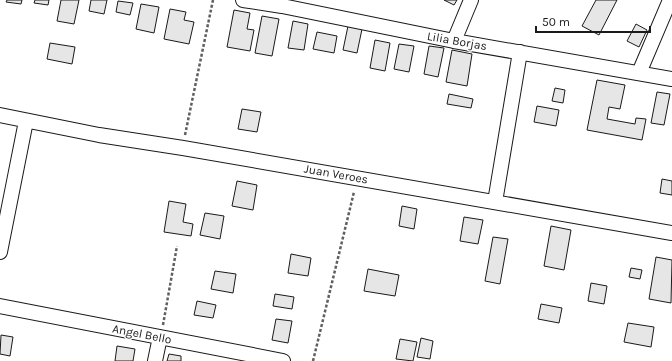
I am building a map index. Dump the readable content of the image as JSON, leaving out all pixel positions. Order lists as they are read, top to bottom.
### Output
{
  "streets": {
    "street": ["Lilia Borjas", "Juan Veroes", "Angel Bello"]
  },
  "scale_bar": "50 m"
}
